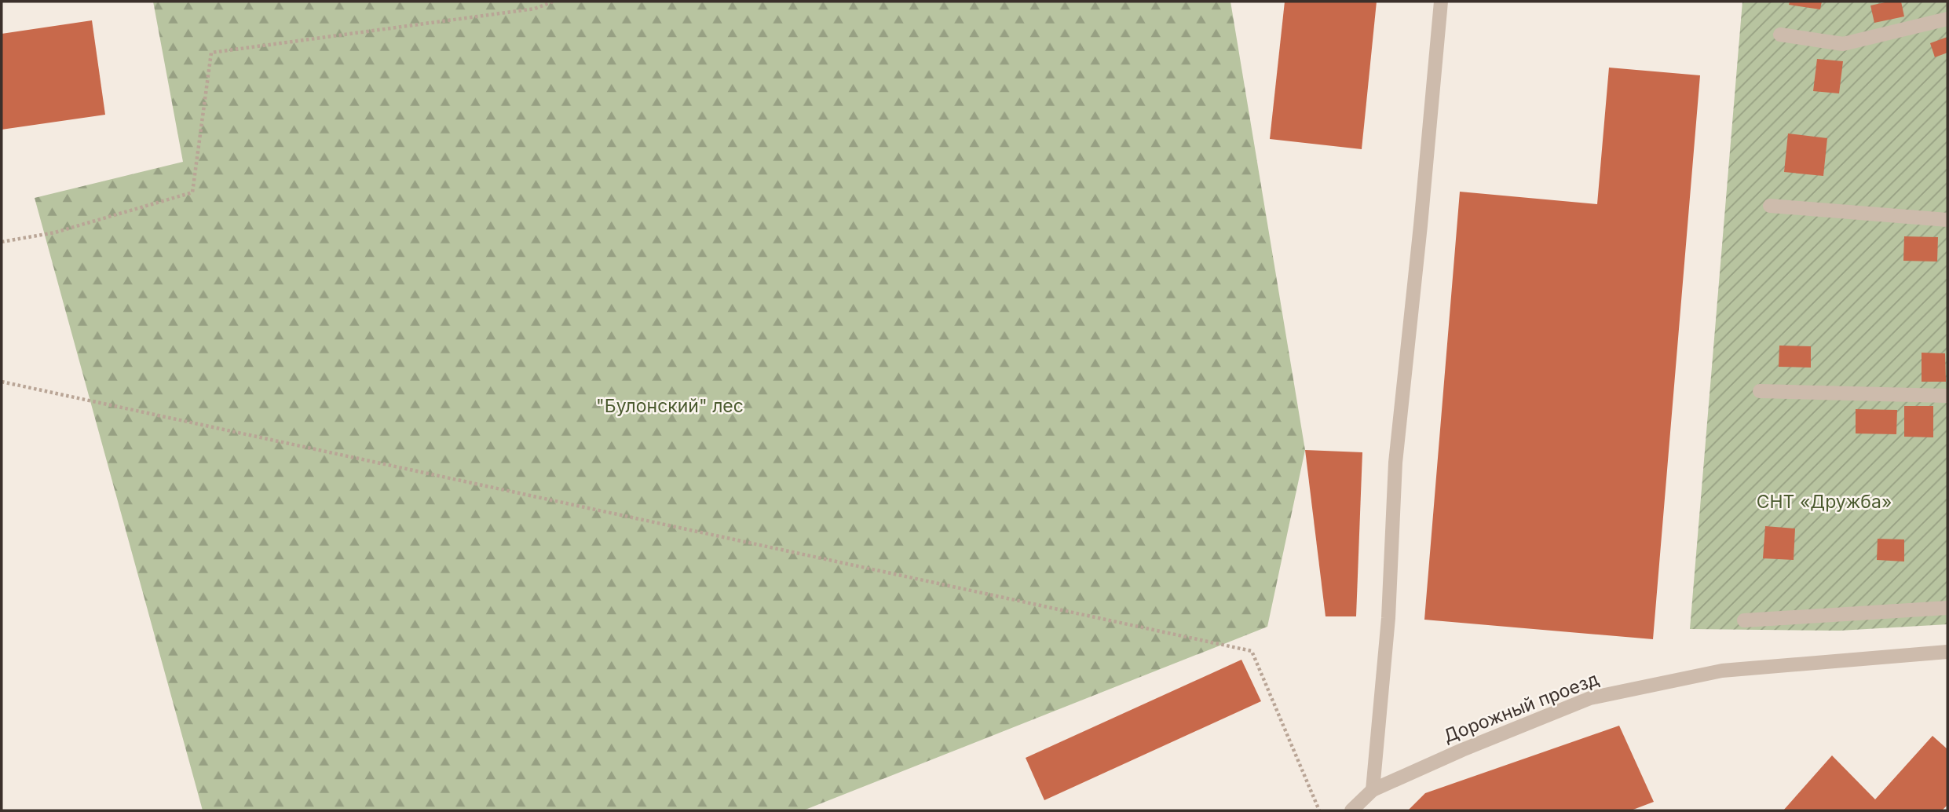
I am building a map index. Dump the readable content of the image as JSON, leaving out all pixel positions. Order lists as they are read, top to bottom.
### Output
{
  "streets": {
    "street": ["Дорожный проезд"]
  },
  "parks": ["\"Булонский\" лес", "СНТ «Дружба»"]
}
